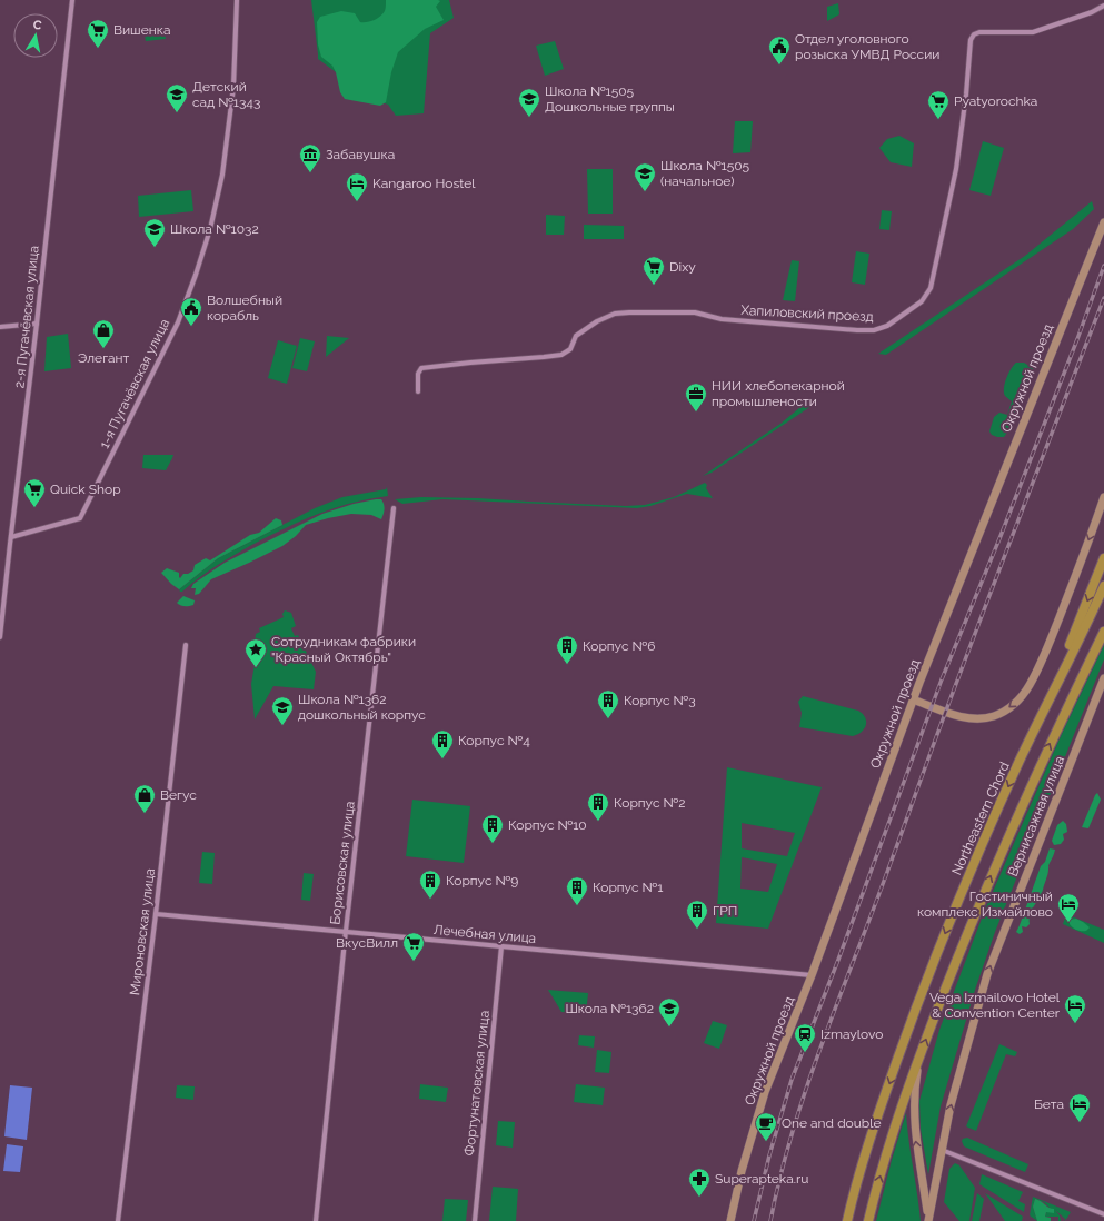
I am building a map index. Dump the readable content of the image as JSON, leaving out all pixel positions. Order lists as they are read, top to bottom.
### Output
{
  "streets": {
    "main road": ["Northeastern Chord"],
    "street": [
      "Хапиловский проезд",
      "2-я Пугачёвская улица",
      "Окружной проезд",
      "1-я Пугачёвская улица",
      "Вернисажная улица",
      "Борисовская улица",
      "Мироновская улица",
      "Лечебная улица",
      "Фортунатовская улица"
    ]
  },
  "crossings": [
    ["2-я Пугачёвская улица", "1-я Пугачёвская улица"],
    ["Окружной проезд", "Лечебная улица"],
    ["Борисовская улица", "Лечебная улица"],
    ["Мироновская улица", "Лечебная улица"],
    ["Лечебная улица", "Фортунатовская улица"]
  ],
  "one_way": ["Вернисажная улица"],
  "places": {
    "supermarket": [
      "Вишенка",
      "Pyatyorochka",
      "Dixy",
      "Quick Shop",
      "ВкусВилл"
    ],
    "public building": ["Отдел уголовного розыска УМВД России", "Волшебный корабль"],
    "school or university": [
      "Детский сад №1343",
      "Школа №1505 Дошкольные группы",
      "Школа №1505 (начальное)",
      "Школа №1032",
      "Школа №1362 дошкольный корпус",
      "Школа №1362"
    ],
    "museum": ["Забавушка"],
    "hotel": [
      "Kangaroo Hostel",
      "Гостиничный комплекс Измайлово",
      "Vega Izmailovo Hotel & Convention Center",
      "Бета"
    ],
    "shop": ["Элегант", "Вегус"],
    "office": ["НИИ хлебопекарной промышлености"],
    "building": [
      "Корпус №6",
      "Корпус №3",
      "Корпус №4",
      "Корпус №2",
      "Корпус №10",
      "Корпус №9",
      "Корпус №1",
      "ГРП"
    ],
    "place": ["Сотрудникам фабрики \"Красный Октябрь\""],
    "station": ["Izmaylovo"],
    "cafe": ["One and double"],
    "pharmacy": ["Superapteka.ru"]
  },
  "north": "top"
}
